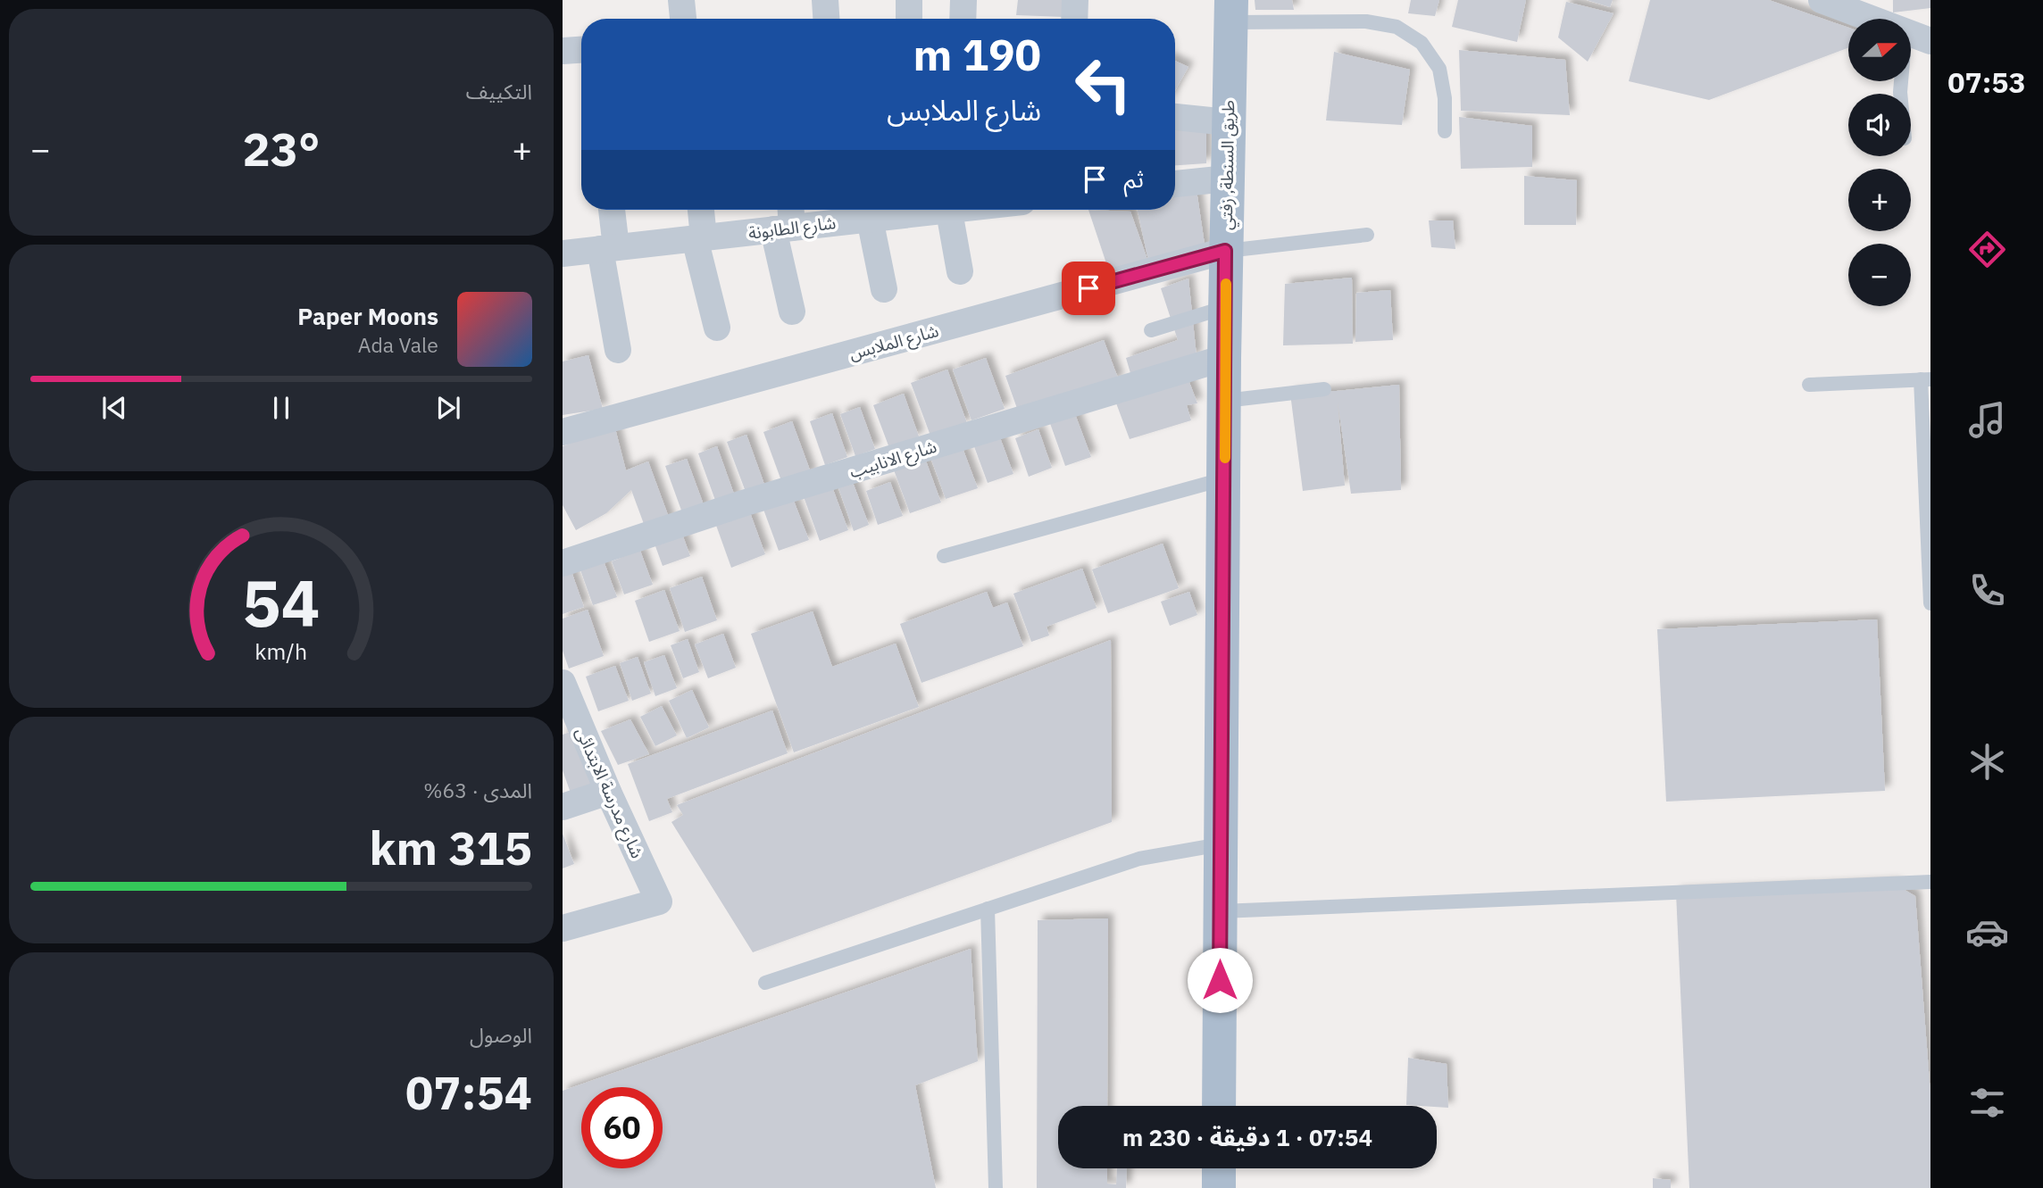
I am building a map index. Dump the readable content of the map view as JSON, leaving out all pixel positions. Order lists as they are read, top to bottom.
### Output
{
  "streets": {
    "main road": ["طريق السنطة, زفتي"],
    "street": [
      "شارع الطابونة",
      "شارع الملابس",
      "شارع الانابيب",
      "شارع مدرسة الابتدائى"
    ]
  },
  "crossings": [
    ["طريق السنطة, زفتي", "شارع الملابس"],
    ["طريق السنطة, زفتي", "شارع الانابيب"]
  ],
  "north": "right",
  "page": {
    "tabs": "07:53",
    "tile": [
      "التكييف",
      ["المدى · 63%", "315 km"],
      ["الوصول", "07:54"]
    ],
    "map_buttons": ["+", "−"],
    "turn": ["190 m", "شارع الملابس"],
    "heat": ["−", "23°", "+"],
    "then": "ثم",
    "song": ["Paper Moons", "Ada Vale"],
    "limit": "60",
    "trip": "07:54 · 1 دقيقة · 230 m",
    "gauge": ["54", "km/h"]
  }
}
